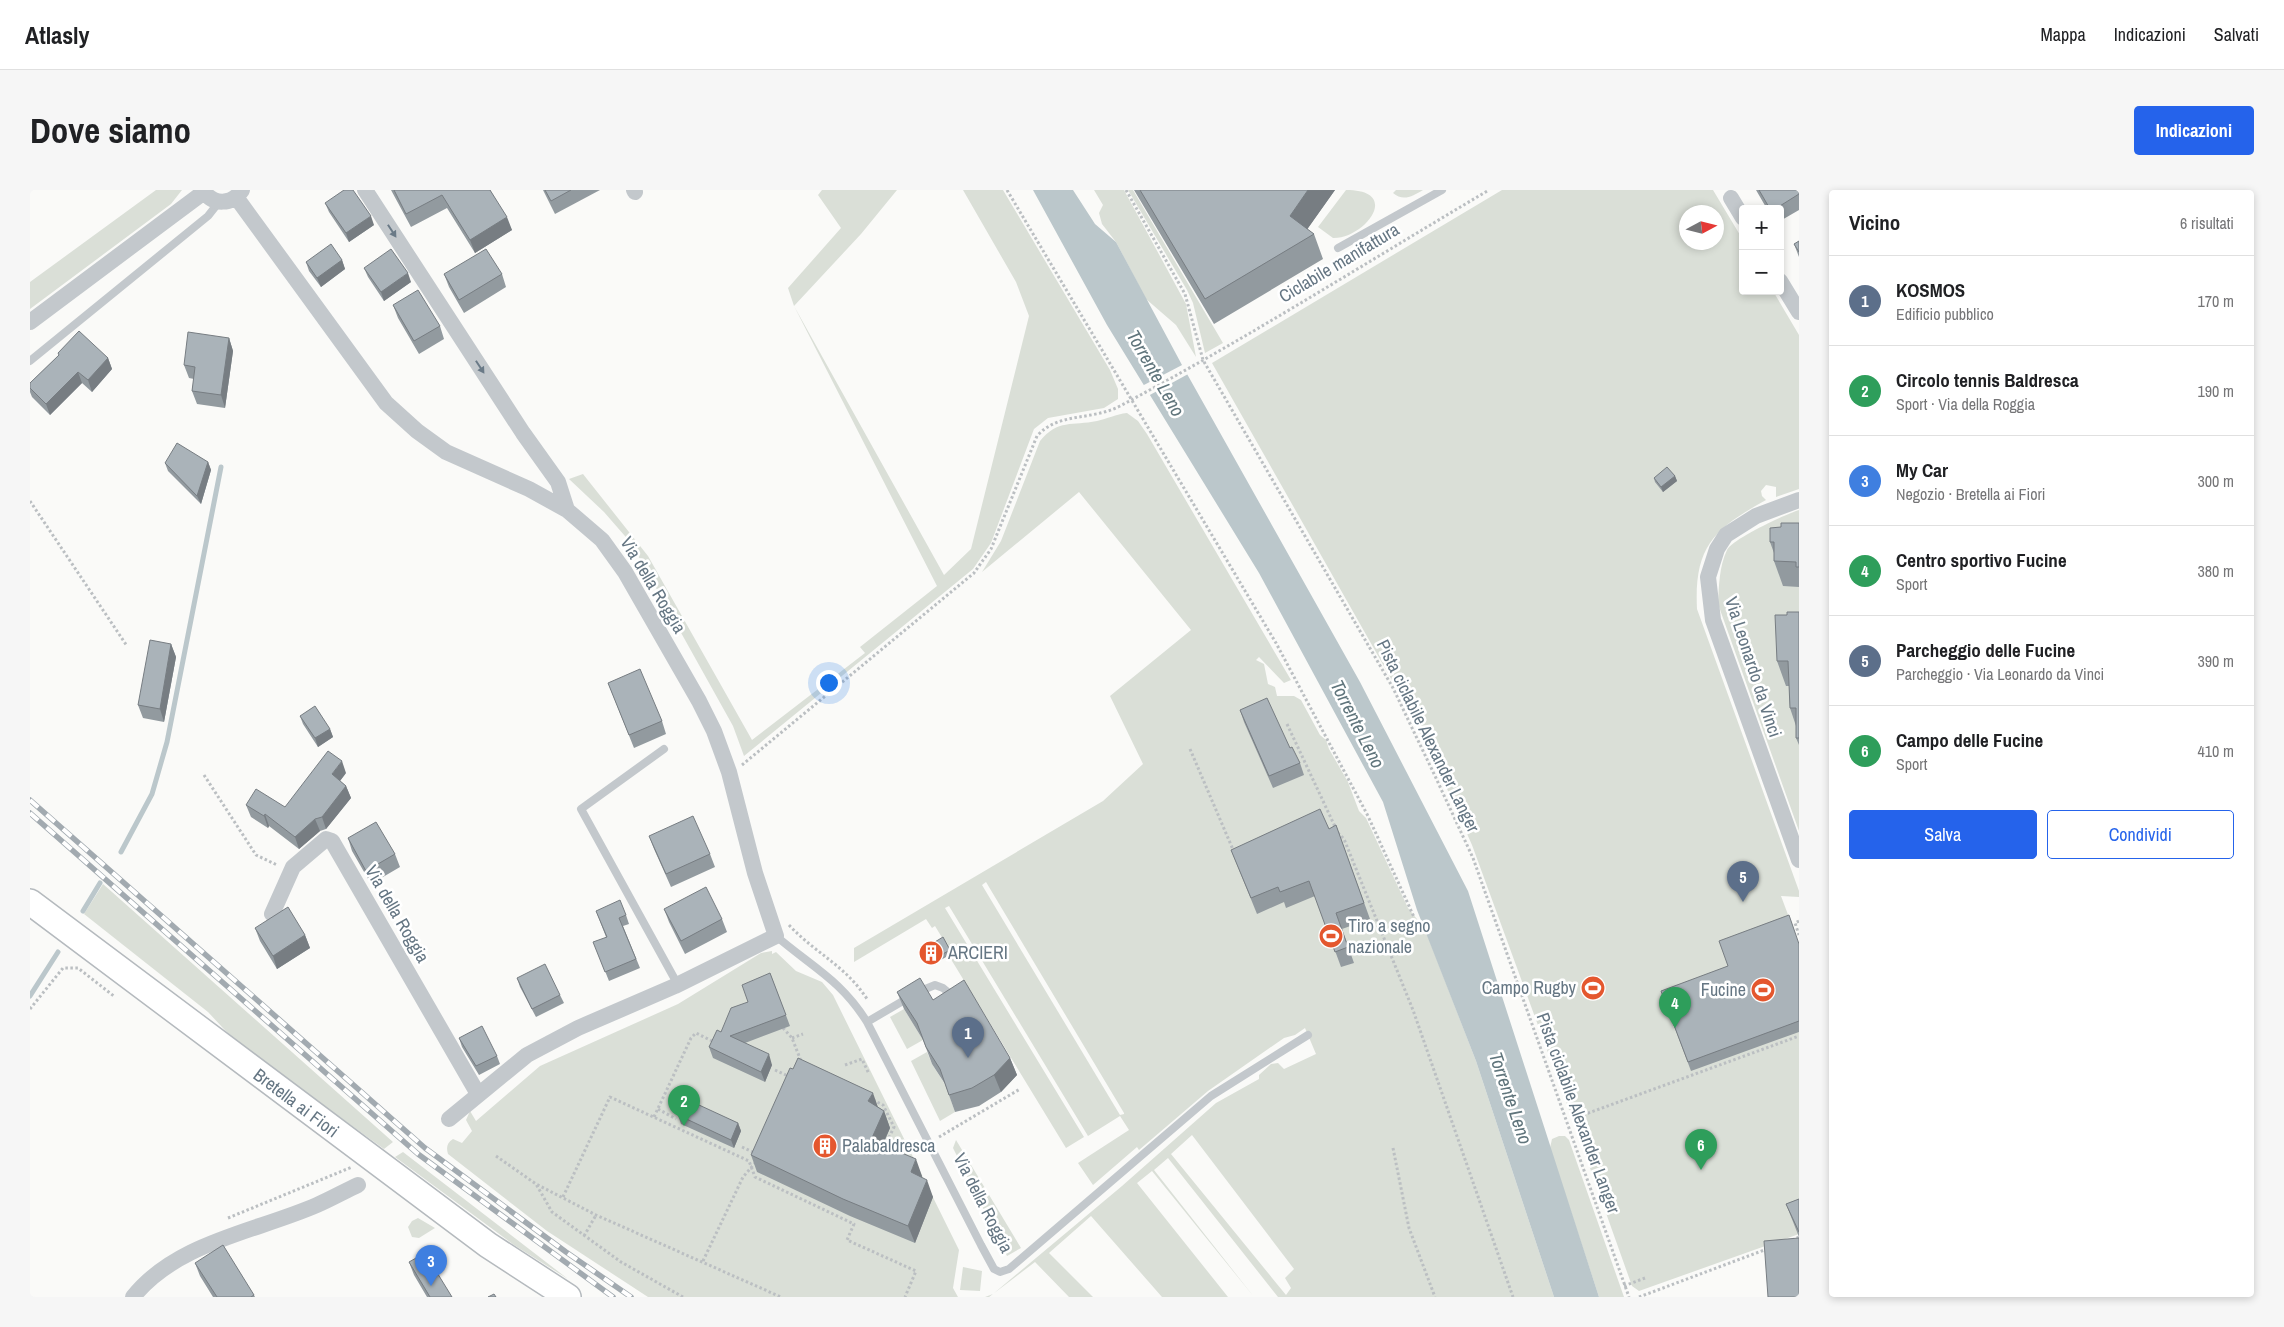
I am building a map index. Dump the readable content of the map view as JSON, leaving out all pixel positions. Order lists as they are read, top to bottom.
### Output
{
  "streets": {
    "main road": ["Bretella ai Fiori"],
    "street": ["Via della Roggia", "Via Leonardo da Vinci"],
    "path": ["Ciclabile manifattura", "Pista ciclabile Alexander Langer"]
  },
  "crossings": [
    ["Ciclabile manifattura", "Via della Roggia"],
    ["Ciclabile manifattura", "Pista ciclabile Alexander Langer"]
  ],
  "water": ["Torrente Leno"],
  "places": {
    "sports": ["Tiro a segno nazionale", "Campo Rugby", "Fucine"],
    "building": ["ARCIERI", "Palabaldresca"]
  },
  "north": "right",
  "page": {
    "header": "Atlasly",
    "nav": ["Mappa", "Indicazioni", "Salvati"],
    "buttons": [
      "Indicazioni",
      ["Salva", "Condividi"]
    ],
    "title": "Dove siamo",
    "heading": ["Vicino", "6 risultati"],
    "map_buttons": ["+", "−"],
    "list": [
      {
        "mark": "1",
        "name": "KOSMOS",
        "note": "Edificio pubblico",
        "value": "170 m"
      },
      {
        "mark": "2",
        "name": "Circolo tennis Baldresca",
        "note": "Sport · Via della Roggia",
        "value": "190 m"
      },
      {
        "mark": "3",
        "name": "My Car",
        "note": "Negozio · Bretella ai Fiori",
        "value": "300 m"
      },
      {
        "mark": "4",
        "name": "Centro sportivo Fucine",
        "note": "Sport",
        "value": "380 m"
      },
      {
        "mark": "5",
        "name": "Parcheggio delle Fucine",
        "note": "Parcheggio · Via Leonardo da Vinci",
        "value": "390 m"
      },
      {
        "mark": "6",
        "name": "Campo delle Fucine",
        "note": "Sport",
        "value": "410 m"
      }
    ],
    "pins": [
      "5",
      "4",
      "1",
      "2",
      "6",
      "3"
    ]
  }
}
